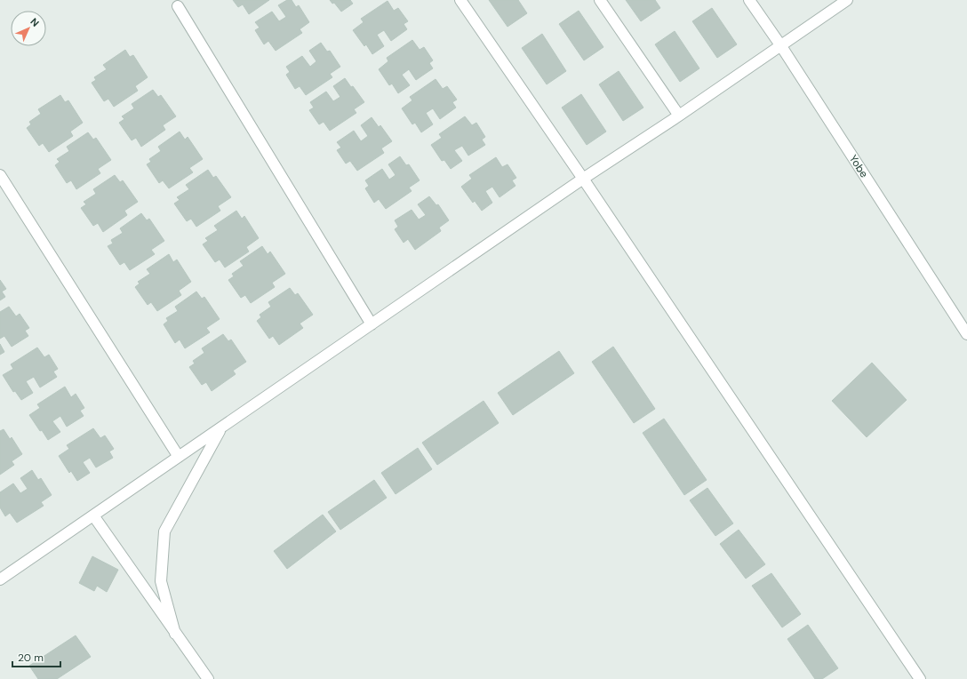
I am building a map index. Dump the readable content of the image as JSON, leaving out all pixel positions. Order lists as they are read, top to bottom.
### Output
{
  "streets": {
    "street": ["Yobe"]
  },
  "scale_bar": "20 m",
  "north": "top right"
}
